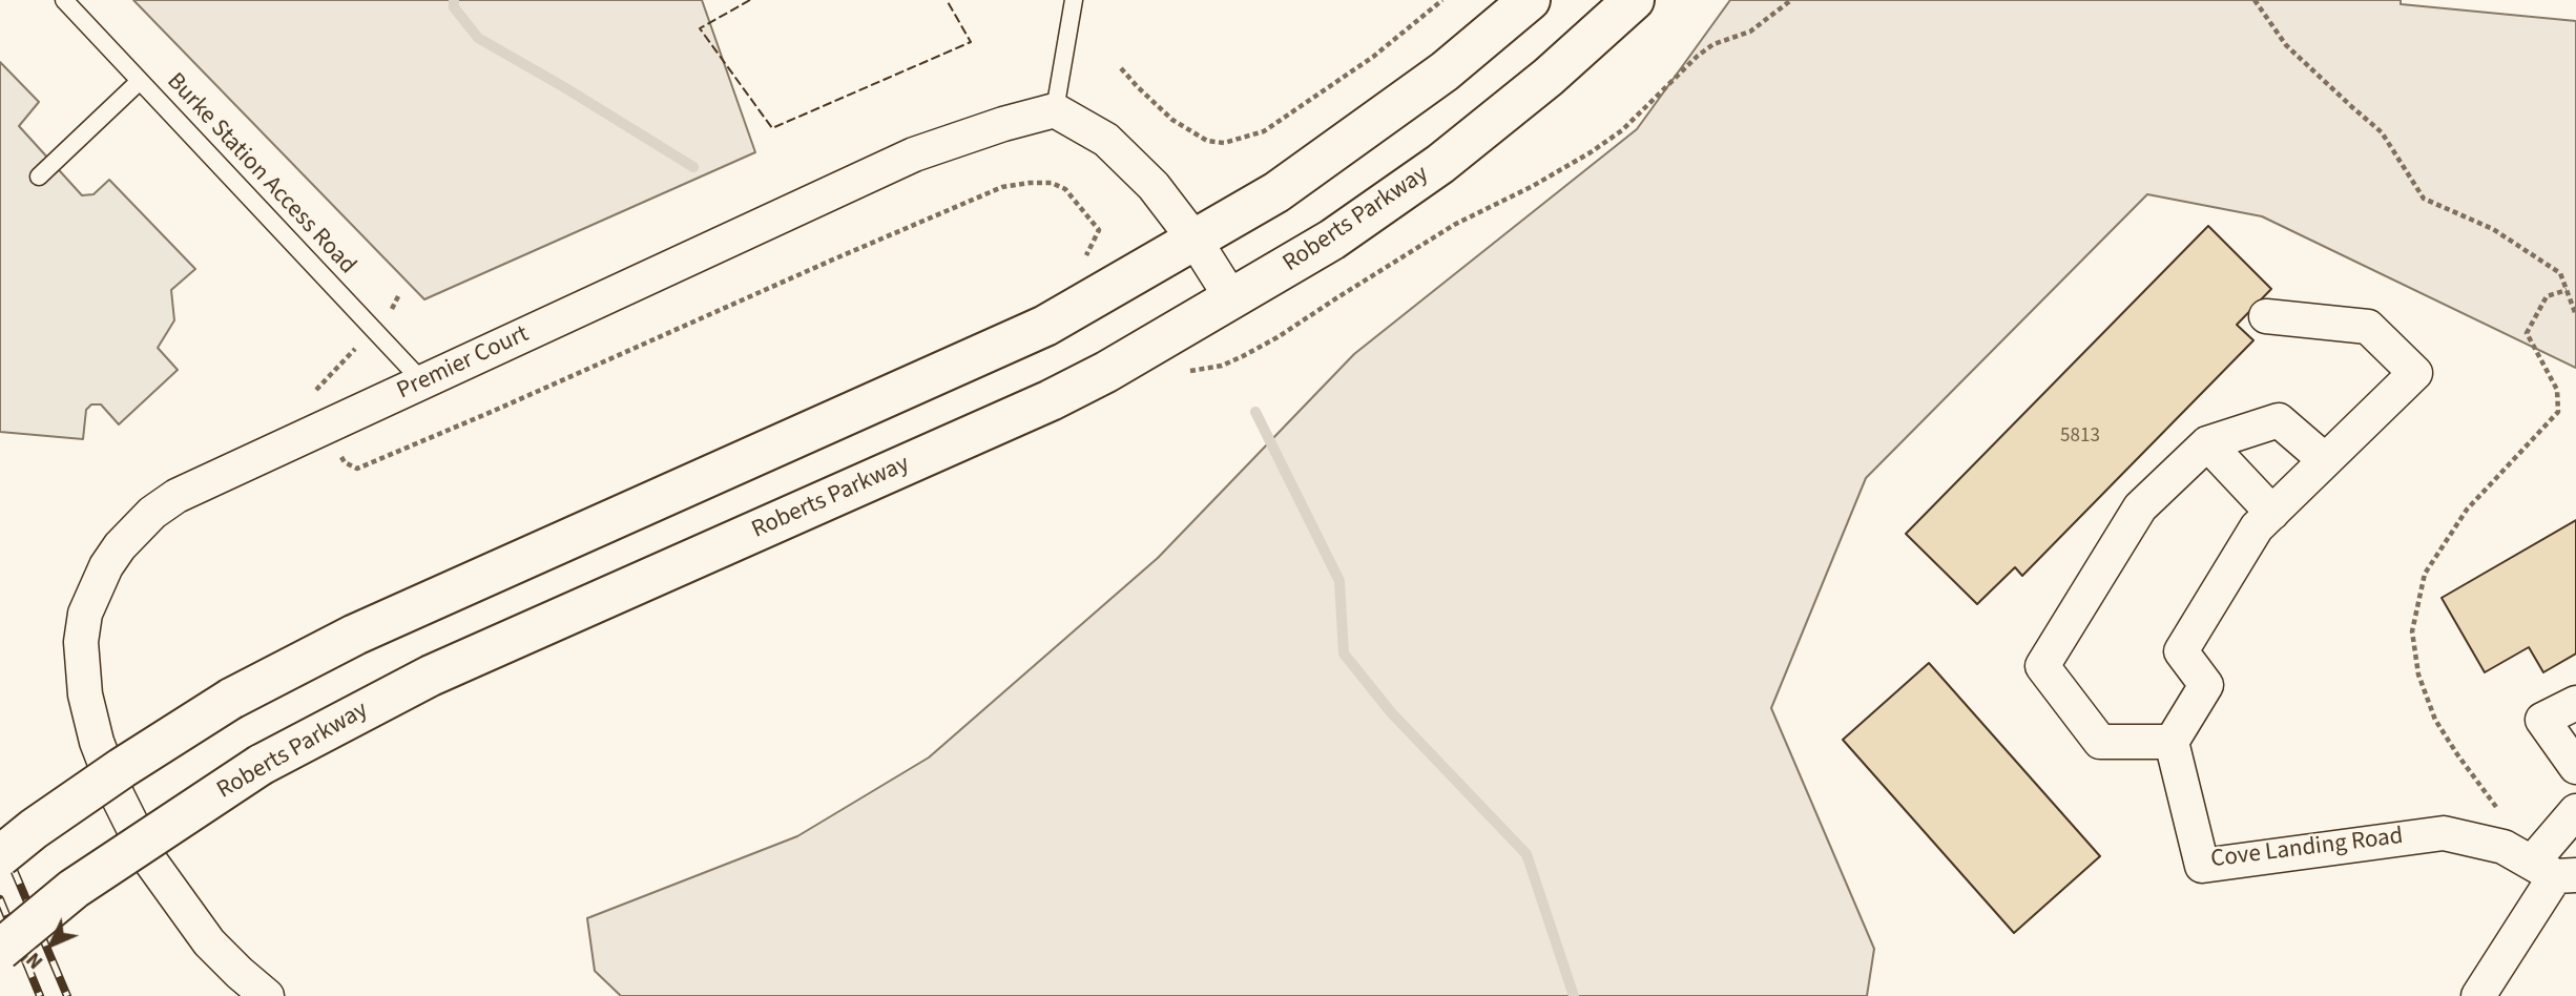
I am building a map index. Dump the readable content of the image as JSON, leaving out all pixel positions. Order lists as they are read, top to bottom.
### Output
{
  "streets": {
    "main road": ["Roberts Parkway"],
    "street": ["Premier Court", "Cove Landing Road"],
    "lane": ["Burke Station Access Road"]
  },
  "crossings": [
    ["Burke Station Access Road", "Premier Court"]
  ],
  "house_numbers": ["5813"],
  "north": "bottom left"
}
